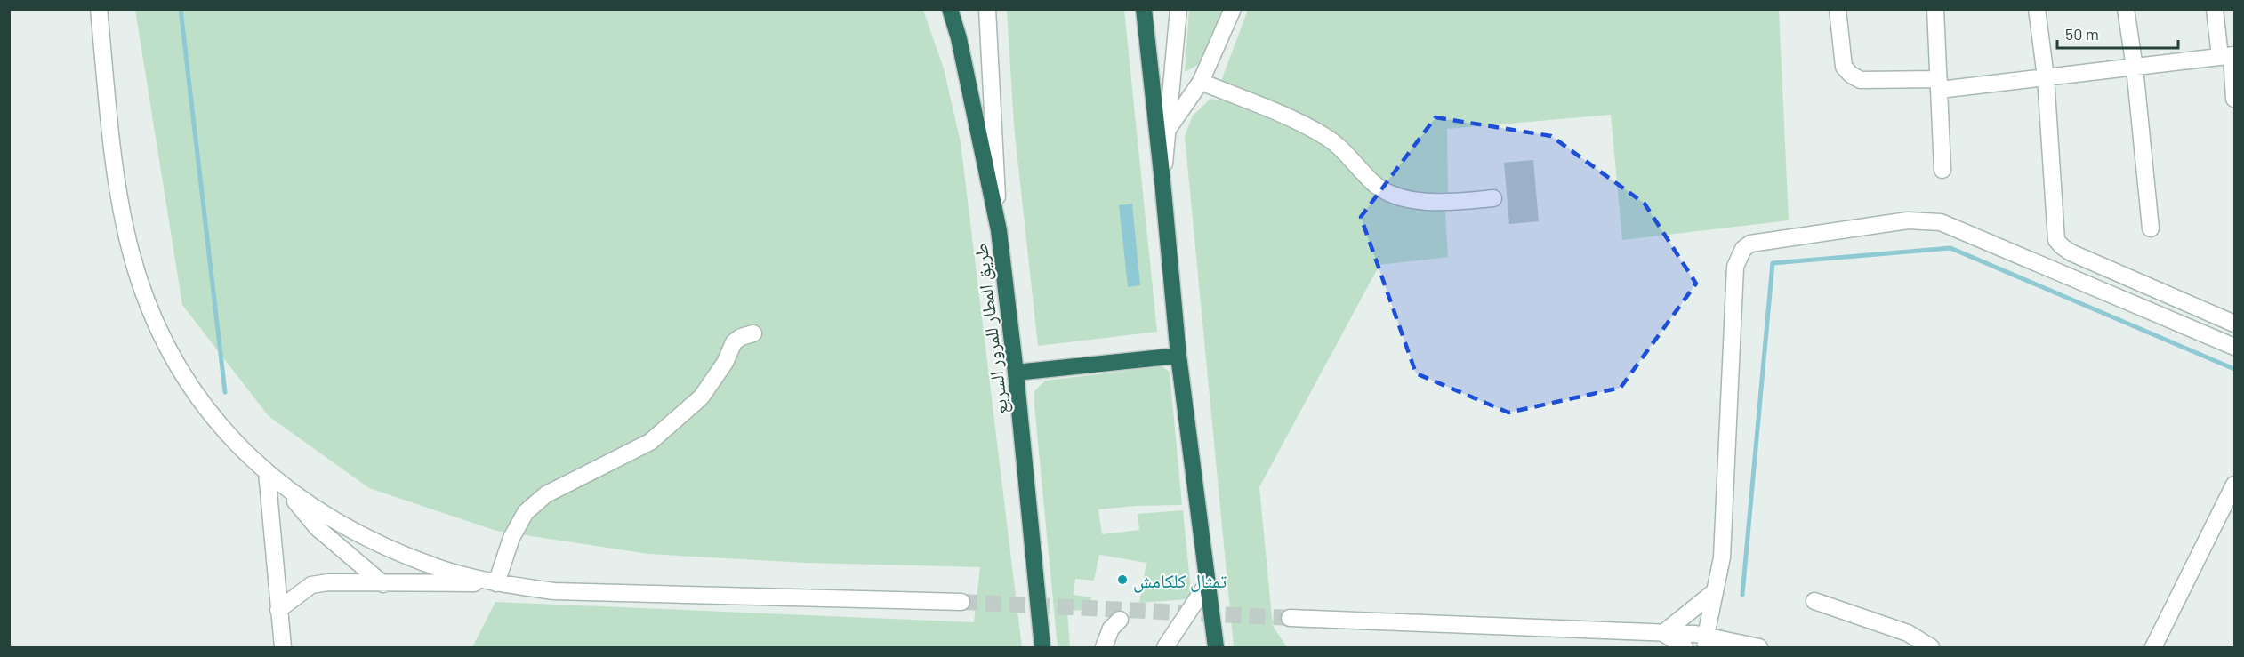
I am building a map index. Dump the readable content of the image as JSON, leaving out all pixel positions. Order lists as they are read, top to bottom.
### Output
{
  "streets": {
    "highway": ["طريق المطار للمرور السريع"]
  },
  "places": ["تمثال كلكامش"],
  "scale_bar": "50 m"
}
